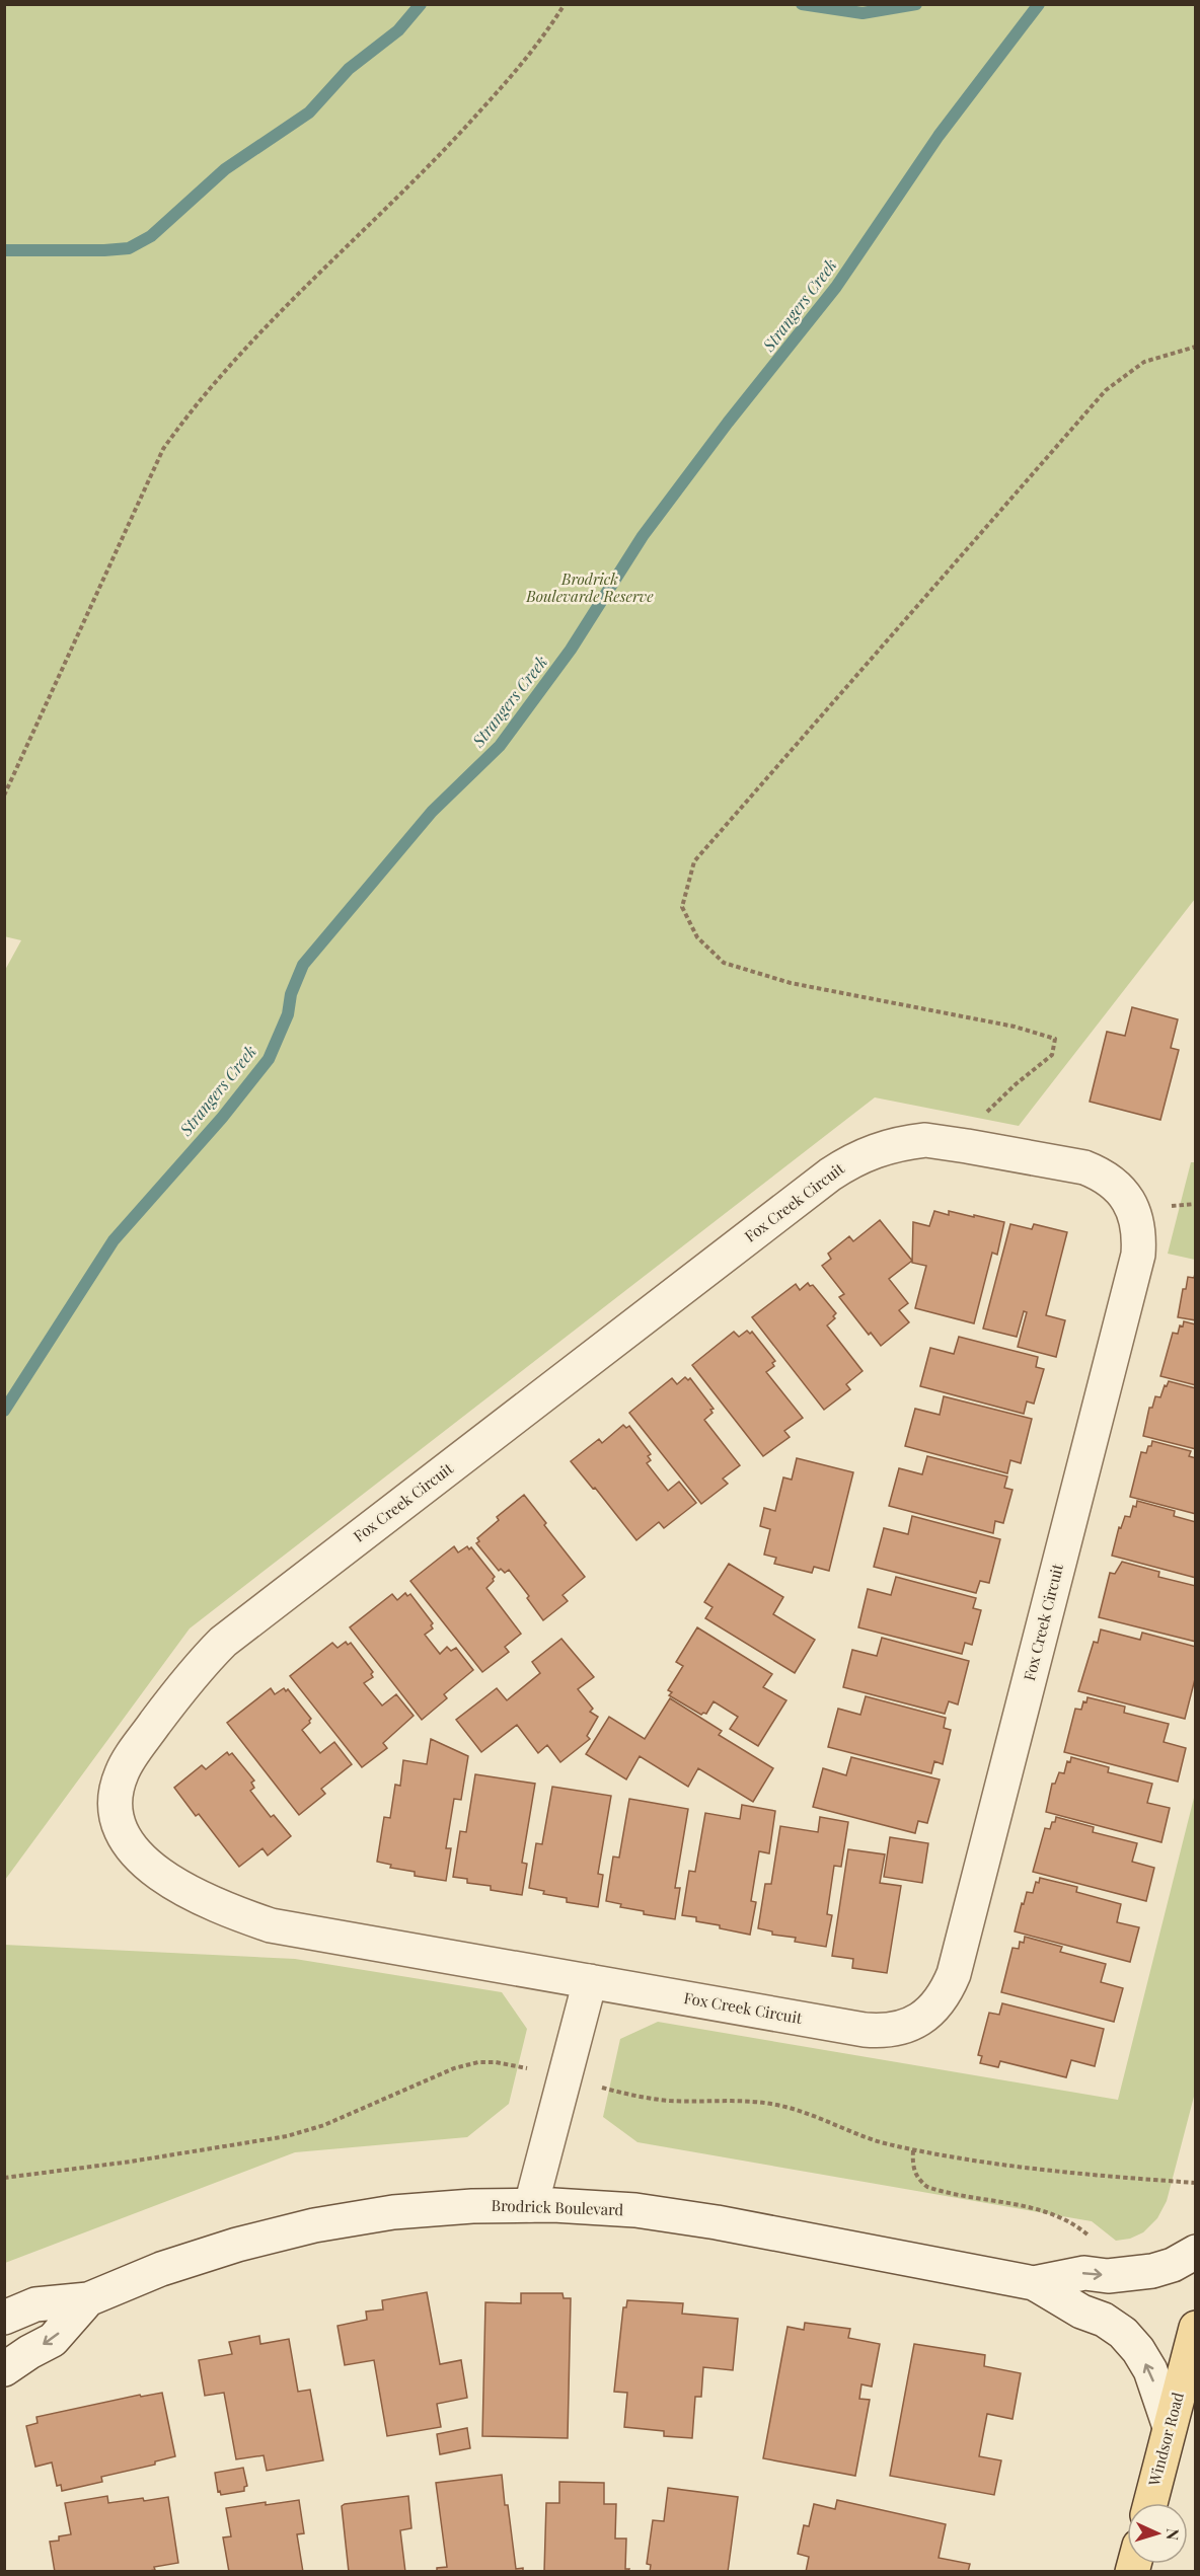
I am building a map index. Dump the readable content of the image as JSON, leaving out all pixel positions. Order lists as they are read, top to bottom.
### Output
{
  "streets": {
    "main road": ["Windsor Road"],
    "street": ["Fox Creek Circuit", "Brodrick Boulevard"]
  },
  "crossings": [
    ["Brodrick Boulevard", "Windsor Road"]
  ],
  "water": ["Strangers Creek"],
  "parks": ["Brodrick Boulevarde Reserve"],
  "north": "right"
}
